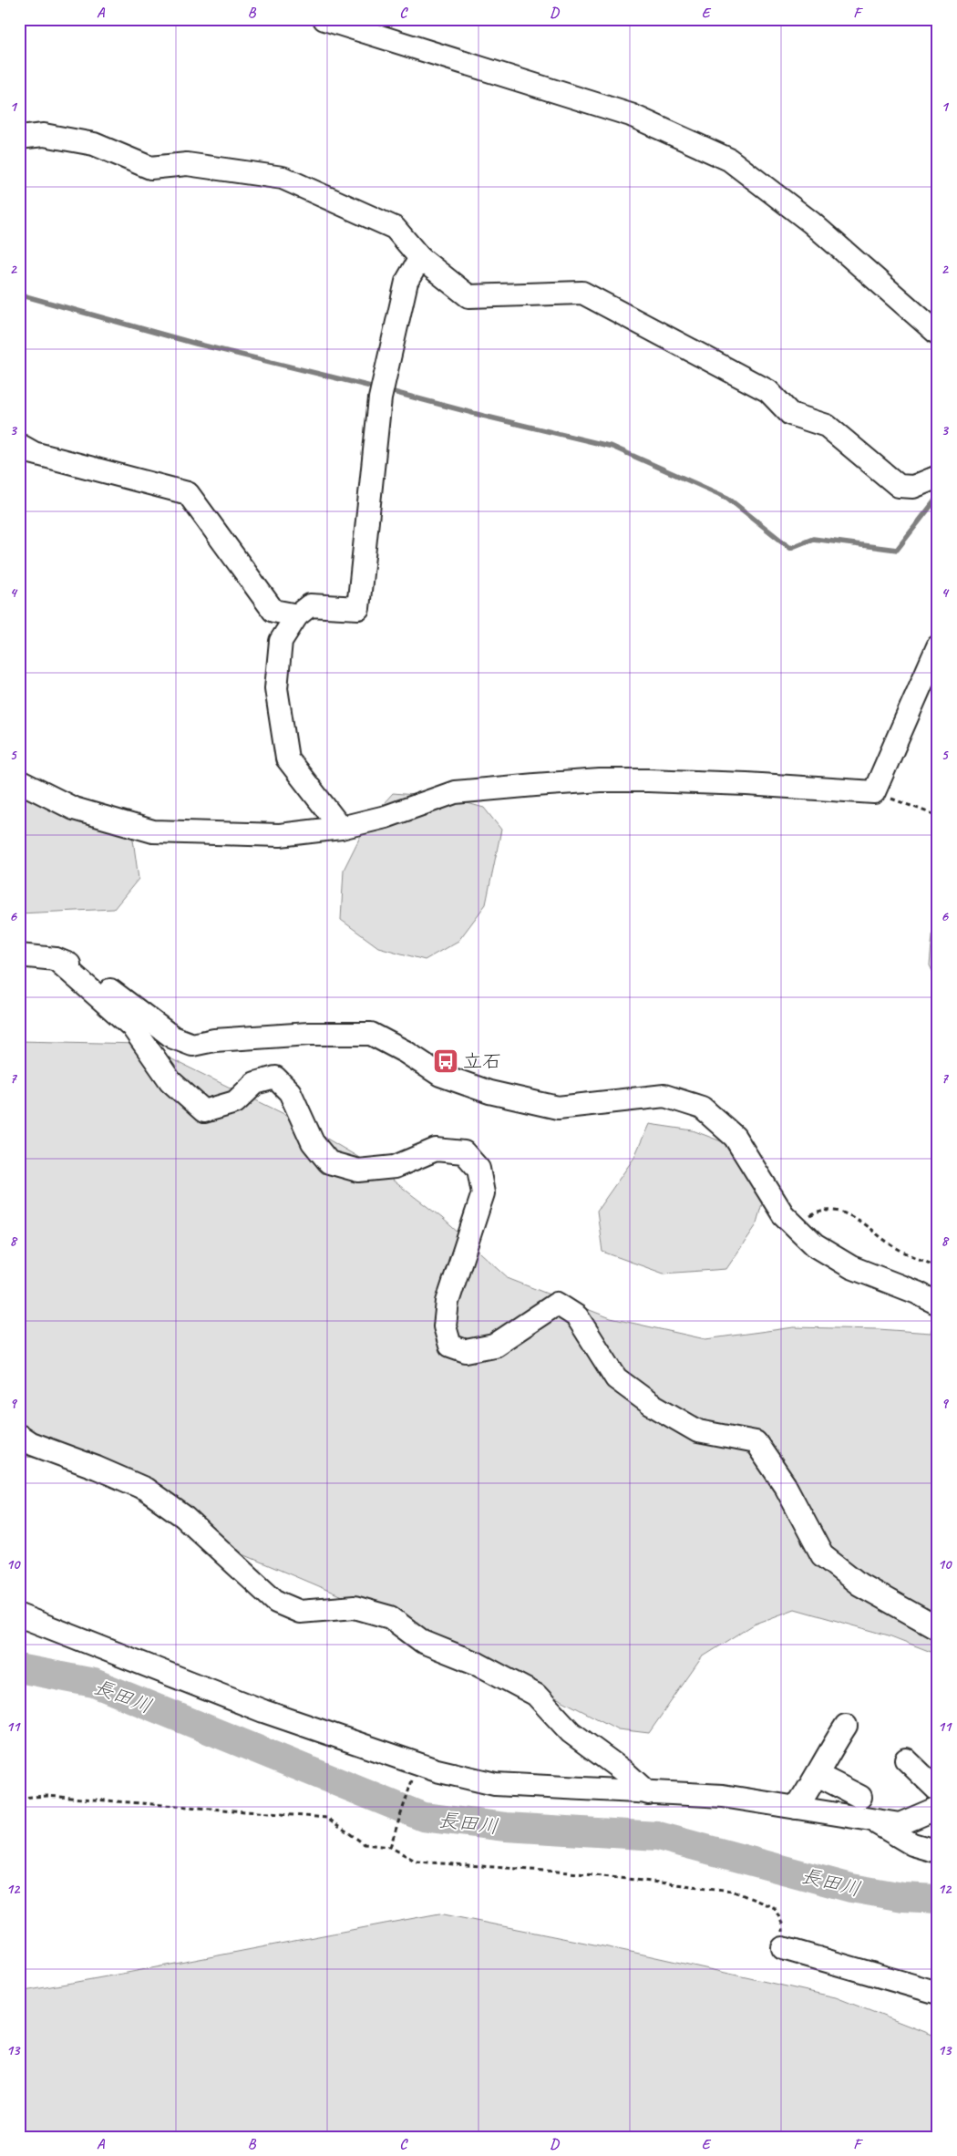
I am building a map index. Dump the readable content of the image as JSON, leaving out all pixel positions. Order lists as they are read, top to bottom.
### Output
{
  "water": ["長田川"],
  "places": {
    "bus stop": ["立石"]
  },
  "grid": {
    "columns": [
      "A",
      "B",
      "C",
      "D",
      "E",
      "F"
    ],
    "rows": [
      "1",
      "2",
      "3",
      "4",
      "5",
      "6",
      "7",
      "8",
      "9",
      "10",
      "11",
      "12",
      "13"
    ]
  }
}
